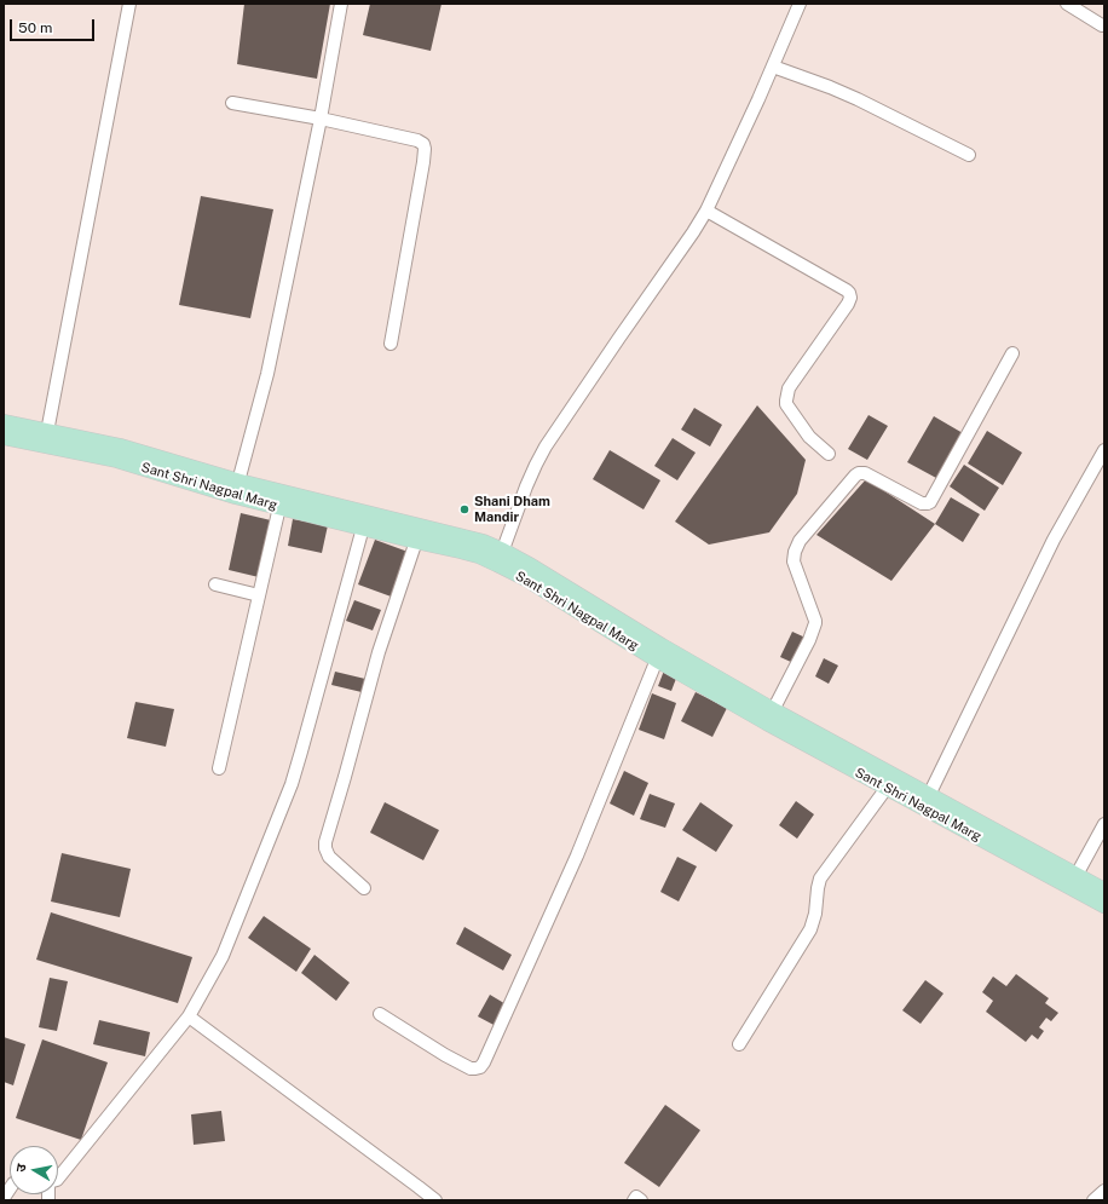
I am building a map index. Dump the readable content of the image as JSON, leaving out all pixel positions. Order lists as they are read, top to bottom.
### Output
{
  "streets": {
    "main road": ["Sant Shri Nagpal Marg"]
  },
  "places": ["Shani Dham Mandir"],
  "scale_bar": "50 m",
  "north": "left"
}
